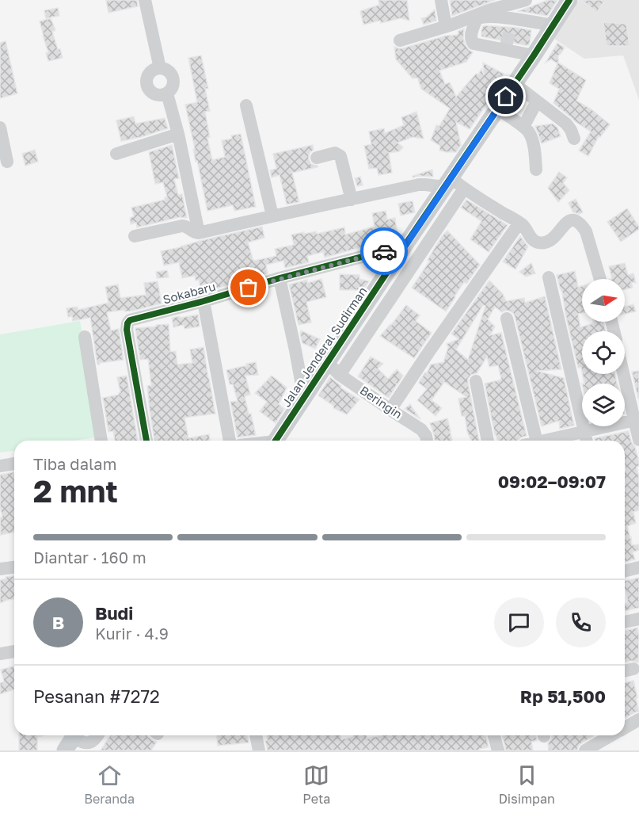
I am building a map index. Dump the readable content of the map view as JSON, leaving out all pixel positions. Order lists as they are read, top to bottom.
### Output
{
  "streets": {
    "main road": ["Jalan Jenderal Sudirman"],
    "street": ["Sokabaru", "Beringin"]
  },
  "crossings": [
    ["Sokabaru", "Jalan Jenderal Sudirman"],
    ["Jalan Jenderal Sudirman", "Beringin"]
  ],
  "north": "right",
  "page": {
    "heading": ["2 mnt", "Tiba dalam", "09:02–09:07"],
    "panel": [
      "Budi",
      "Kurir · 4.9",
      "Pesanan #7272",
      "Rp 51,500"
    ],
    "bar": "Diantar · 160 m",
    "round": "B",
    "tabs": ["Beranda", "Peta", "Disimpan"]
  }
}
